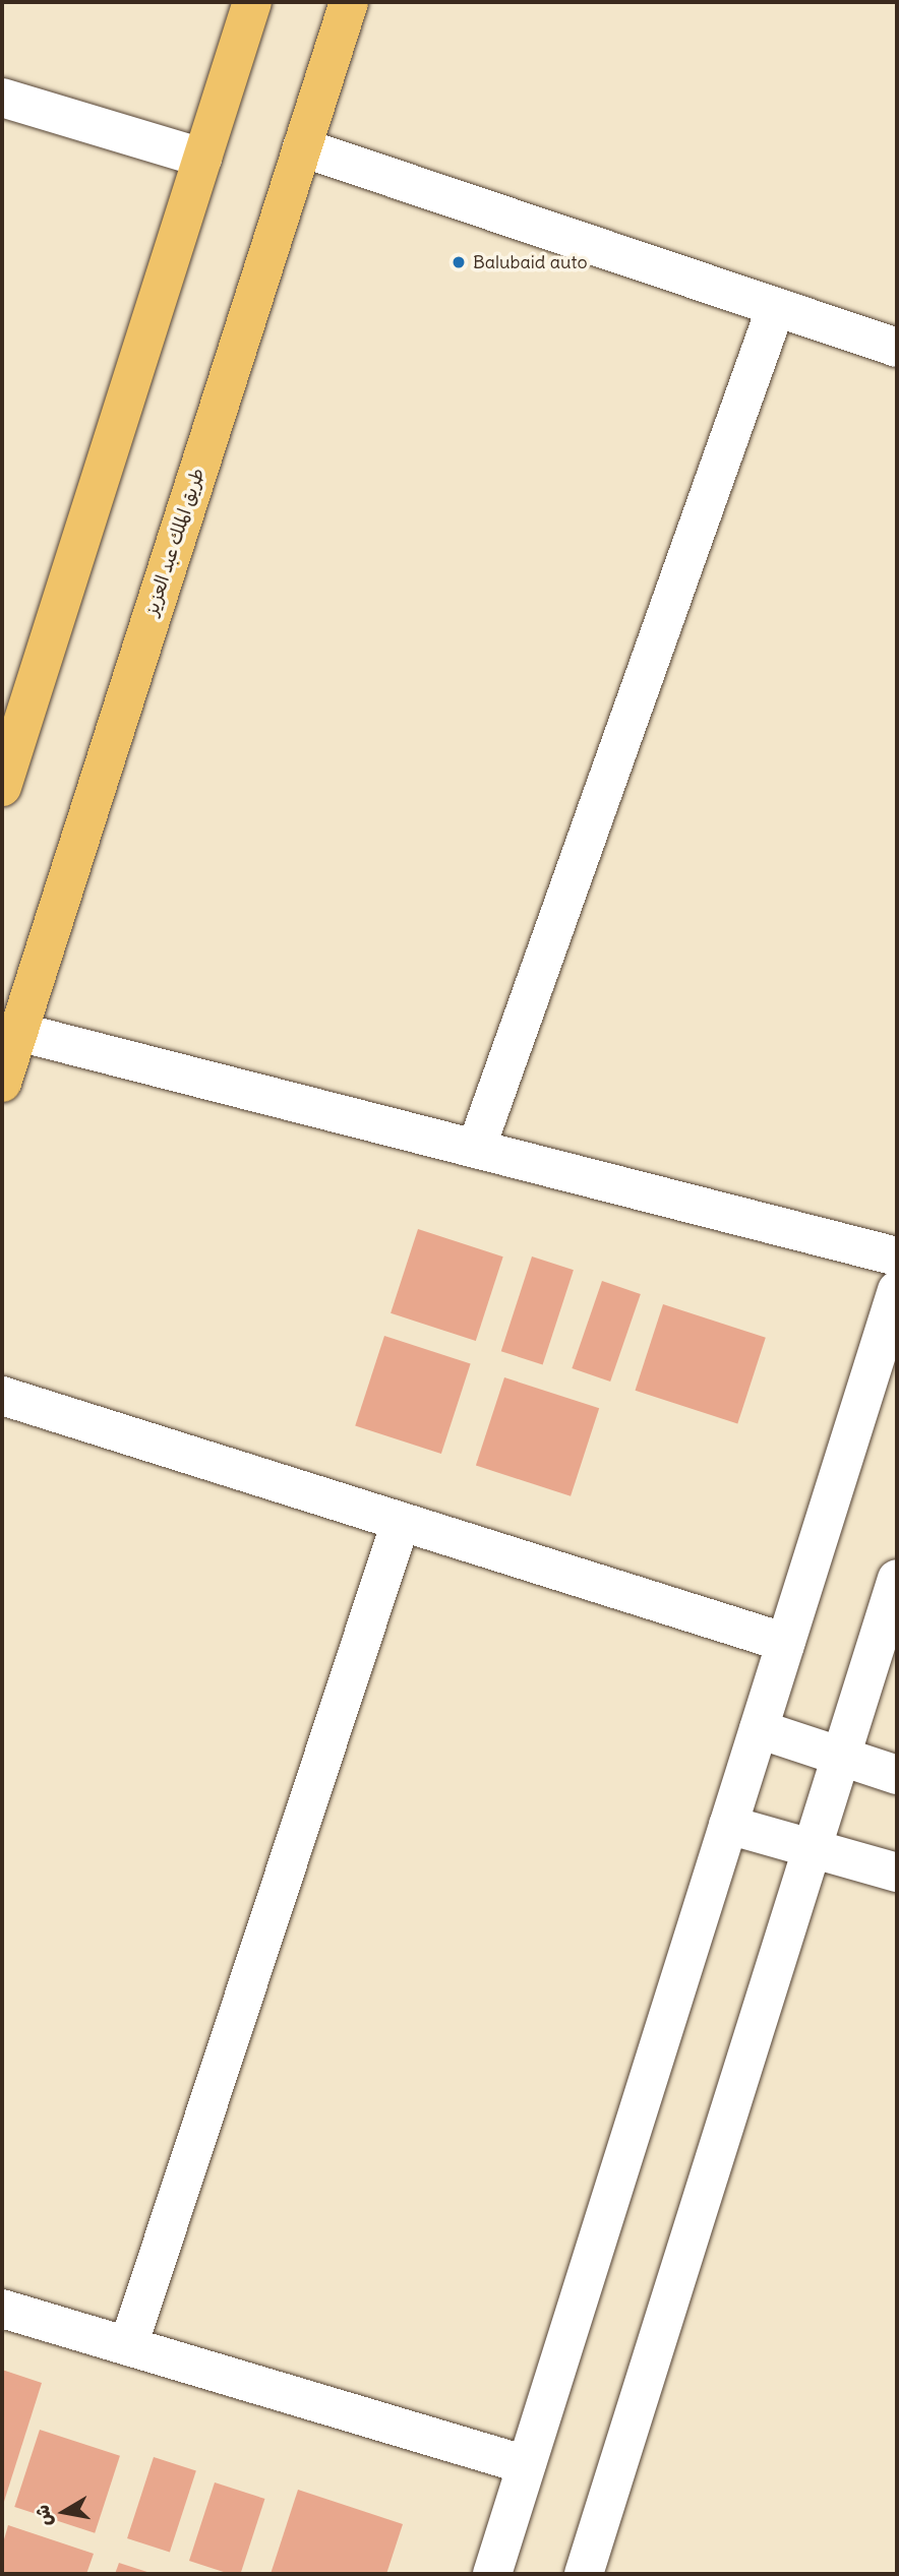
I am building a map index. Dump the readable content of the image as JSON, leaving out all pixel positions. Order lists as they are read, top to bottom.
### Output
{
  "streets": {
    "highway": ["طريق الملك عبد العزيز"]
  },
  "places": ["Balubaid auto"],
  "north": "left"
}
